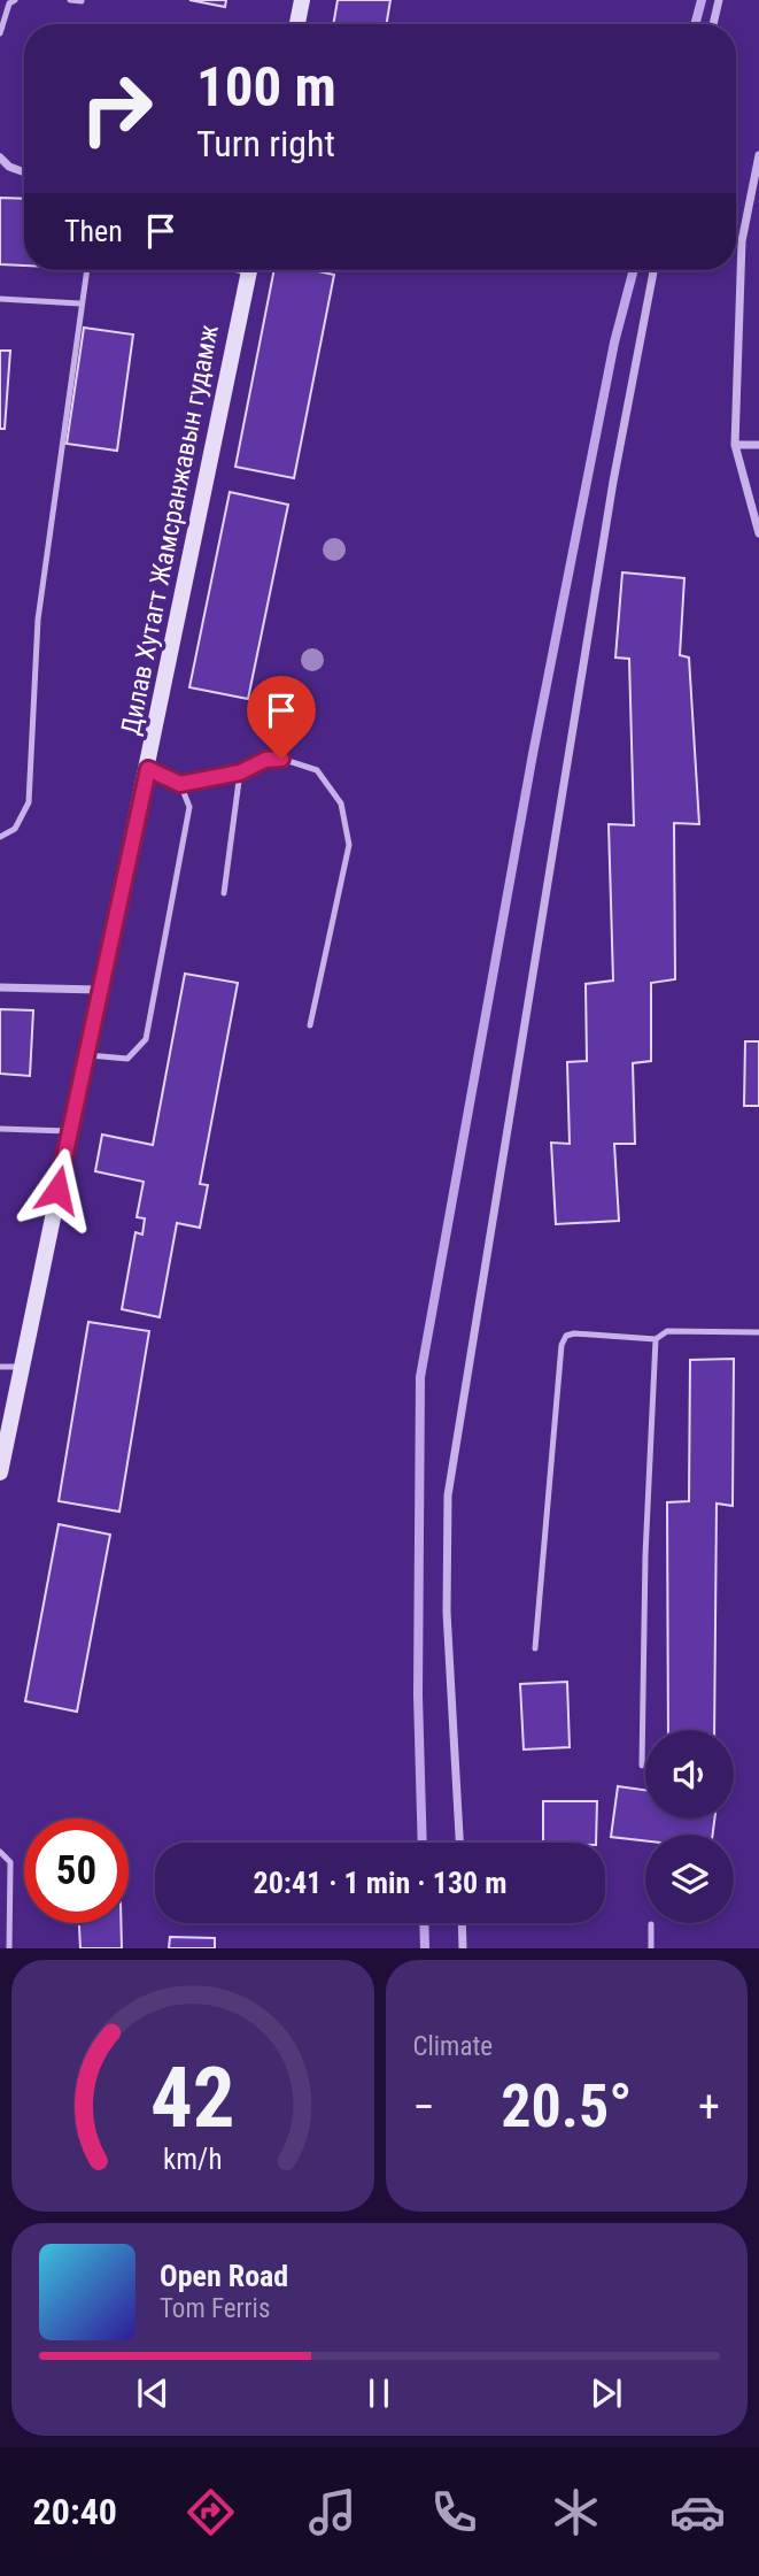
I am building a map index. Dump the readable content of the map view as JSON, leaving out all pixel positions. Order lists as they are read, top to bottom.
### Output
{
  "streets": {
    "main road": ["Дилав Хутагт Жамсранжавын гудамж"]
  },
  "page": {
    "turn": ["100 m", "Turn right"],
    "then": "Then",
    "limit": "50",
    "trip": "20:41 · 1 min · 130 m",
    "tile": "Climate",
    "heat": ["−", "20.5°", "+"],
    "song": ["Open Road", "Tom Ferris"],
    "tabs": "20:40",
    "gauge": ["42", "km/h"]
  }
}
